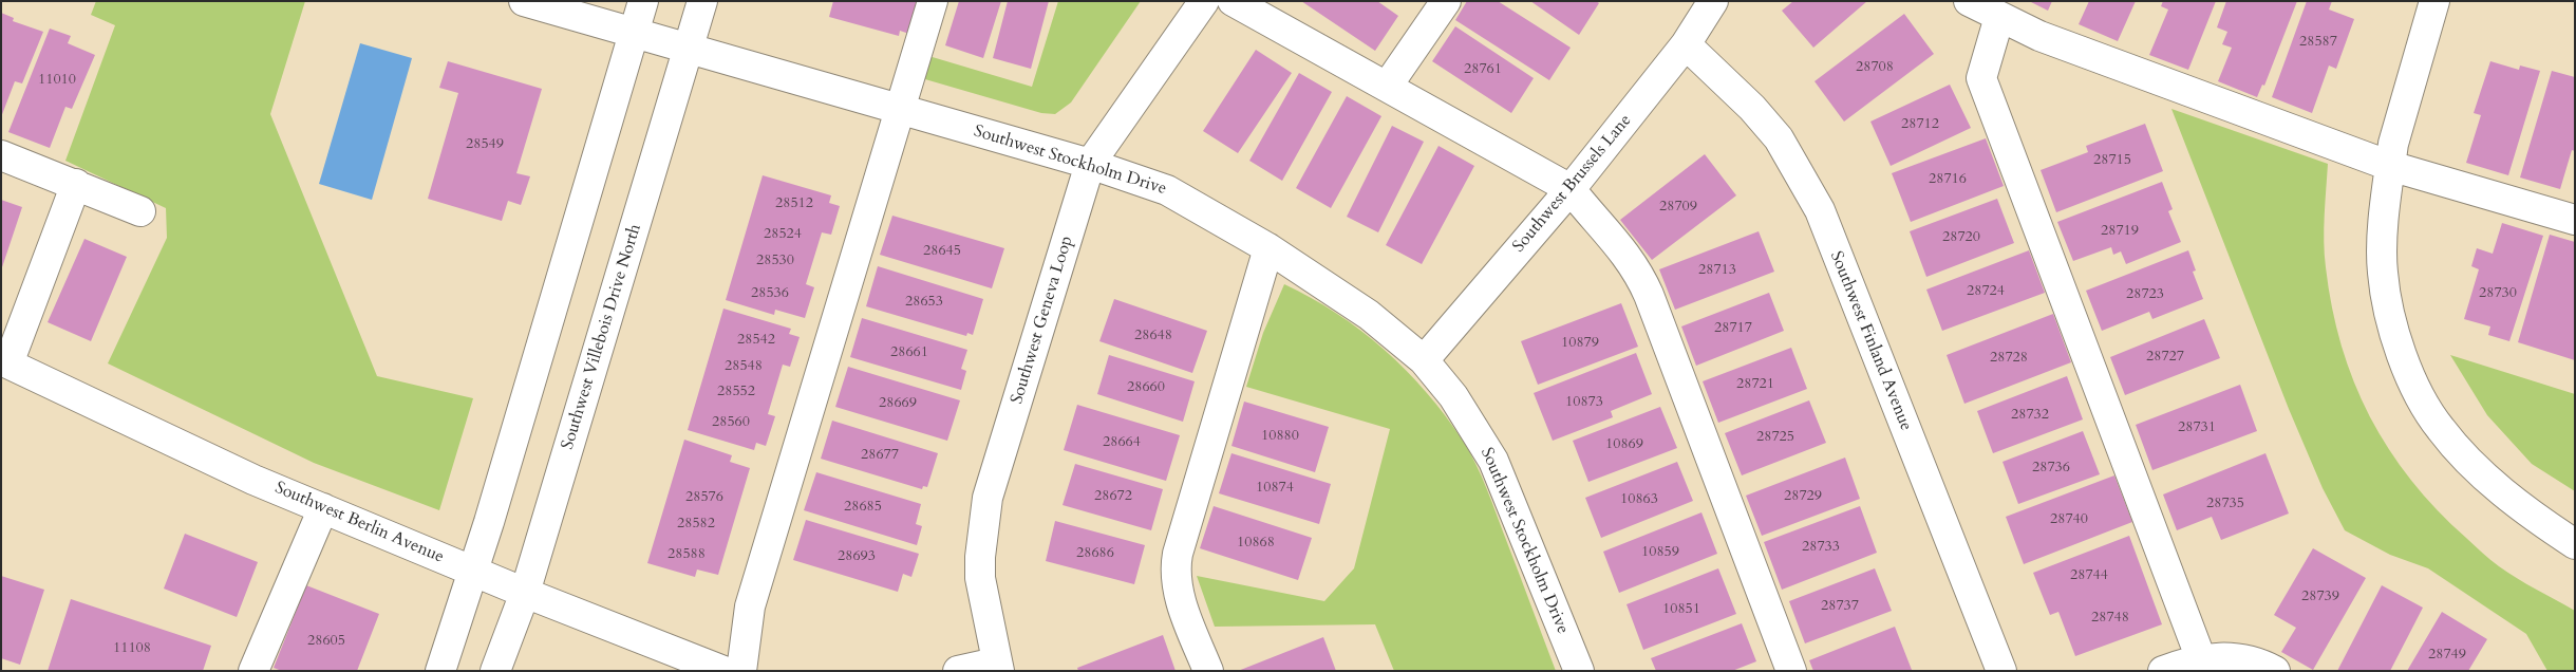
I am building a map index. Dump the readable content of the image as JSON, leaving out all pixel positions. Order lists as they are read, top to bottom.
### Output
{
  "streets": {
    "street": [
      "Southwest Stockholm Drive",
      "Southwest Brussels Lane",
      "Southwest Geneva Loop",
      "Southwest Villebois Drive North",
      "Southwest Finland Avenue",
      "Southwest Berlin Avenue"
    ]
  },
  "crossings": [
    ["Southwest Stockholm Drive", "Southwest Brussels Lane"],
    ["Southwest Stockholm Drive", "Southwest Geneva Loop"],
    ["Southwest Stockholm Drive", "Southwest Villebois Drive North"],
    ["Southwest Brussels Lane", "Southwest Finland Avenue"],
    ["Southwest Villebois Drive North", "Southwest Berlin Avenue"]
  ],
  "house_numbers": [
    "28587",
    "28708",
    "28761",
    "11010",
    "28712",
    "28549",
    "28715",
    "28716",
    "28512",
    "28709",
    "28719",
    "28524",
    "28720",
    "28645",
    "28530",
    "28713",
    "28724",
    "28536",
    "28730",
    "28723",
    "28653",
    "28717",
    "28648",
    "28542",
    "10879",
    "28661",
    "28727",
    "28728",
    "28548",
    "28721",
    "28660",
    "28552",
    "10873",
    "28669",
    "28732",
    "28560",
    "28731",
    "10880",
    "28725",
    "28664",
    "10869",
    "28677",
    "28736",
    "10874",
    "28672",
    "28729",
    "28576",
    "10863",
    "28735",
    "28685",
    "28740",
    "28582",
    "10868",
    "28733",
    "10859",
    "28686",
    "28588",
    "28693",
    "28744",
    "28739",
    "28737",
    "10851",
    "28748",
    "28605",
    "11108",
    "28749"
  ]
}
